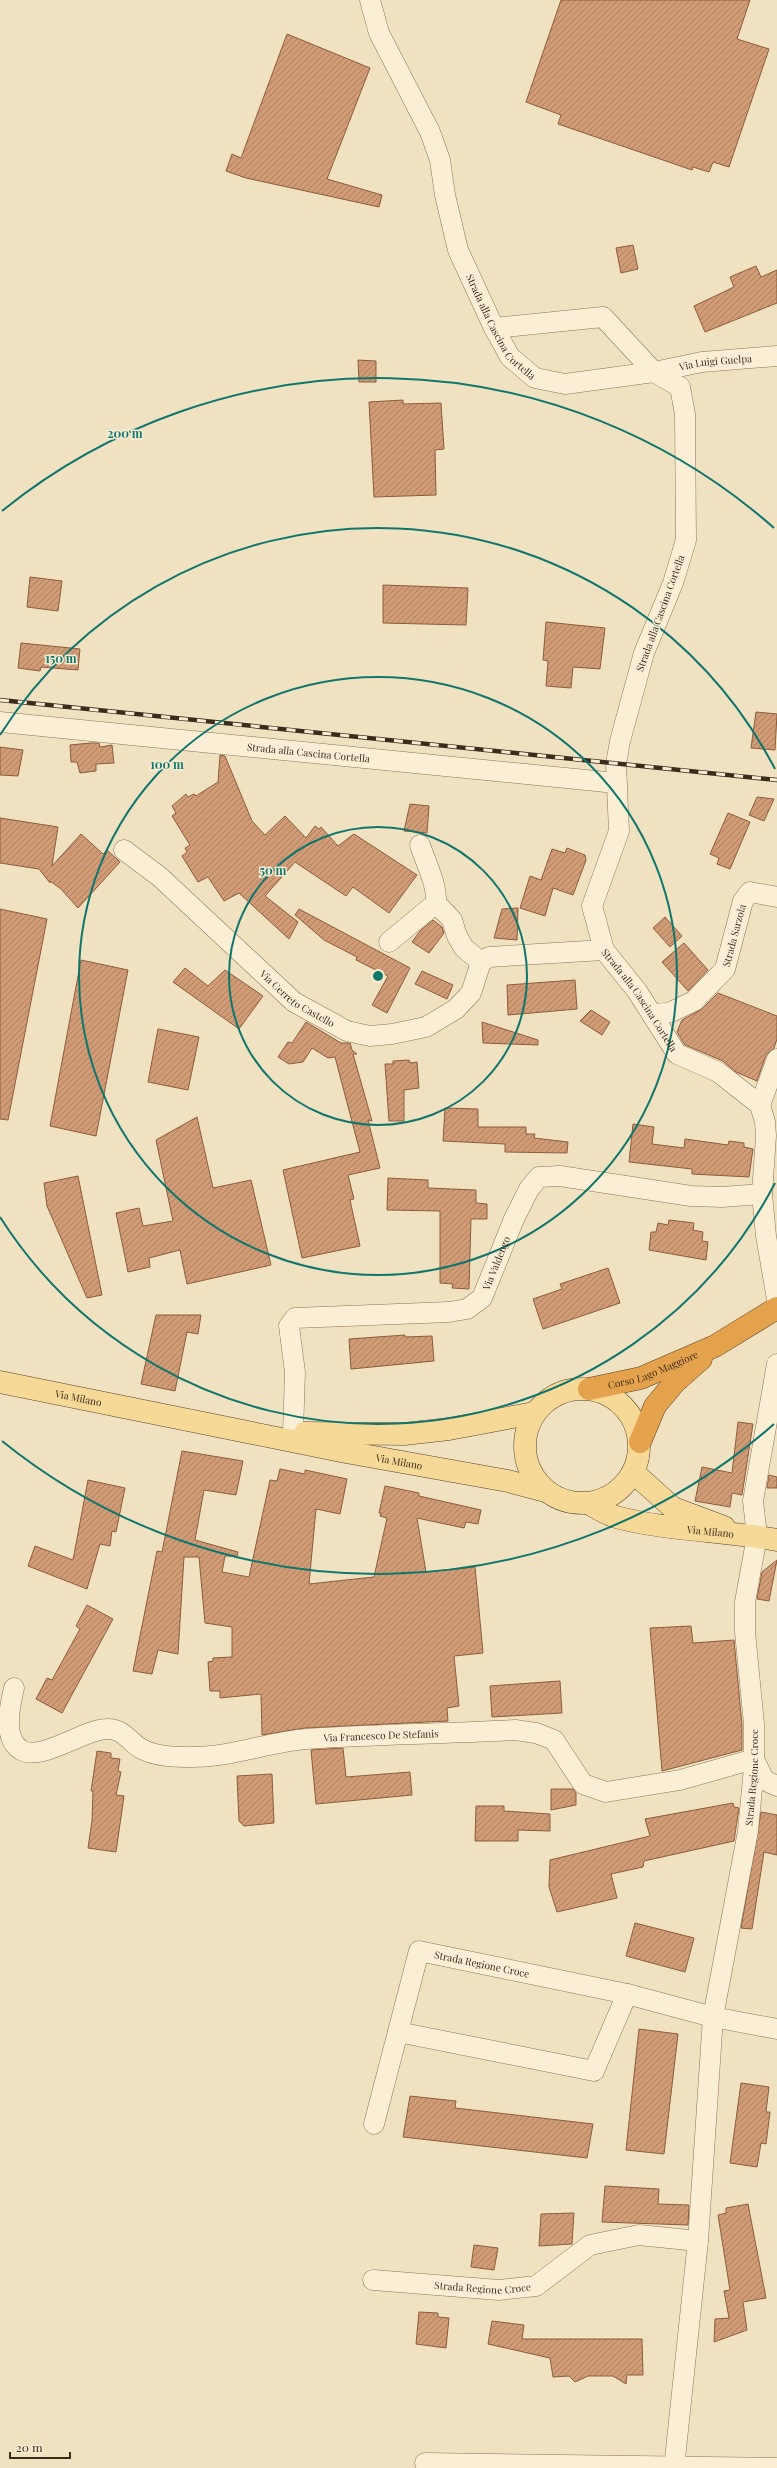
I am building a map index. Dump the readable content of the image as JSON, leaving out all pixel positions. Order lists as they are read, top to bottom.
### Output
{
  "streets": {
    "highway": ["Corso Lago Maggiore"],
    "main road": ["Via Milano"],
    "street": [
      "Strada alla Cascina Cortella",
      "Via Luigi Guelpa",
      "Strada Sarzola",
      "Via Cerreto Castello",
      "Via Valdengo",
      "Via Francesco De Stefanis",
      "Strada Regione Croce"
    ]
  },
  "crossings": [
    ["Strada alla Cascina Cortella", "Via Luigi Guelpa"],
    ["Strada alla Cascina Cortella", "Strada Sarzola"],
    ["Via Valdengo", "Via Milano"],
    ["Corso Lago Maggiore", "Via Milano"],
    ["Via Milano", "Strada Regione Croce"],
    ["Via Francesco De Stefanis", "Strada Regione Croce"]
  ],
  "scale_bar": "20 m",
  "rings": [
    "200 m",
    "150 m",
    "100 m",
    "50 m"
  ]
}
